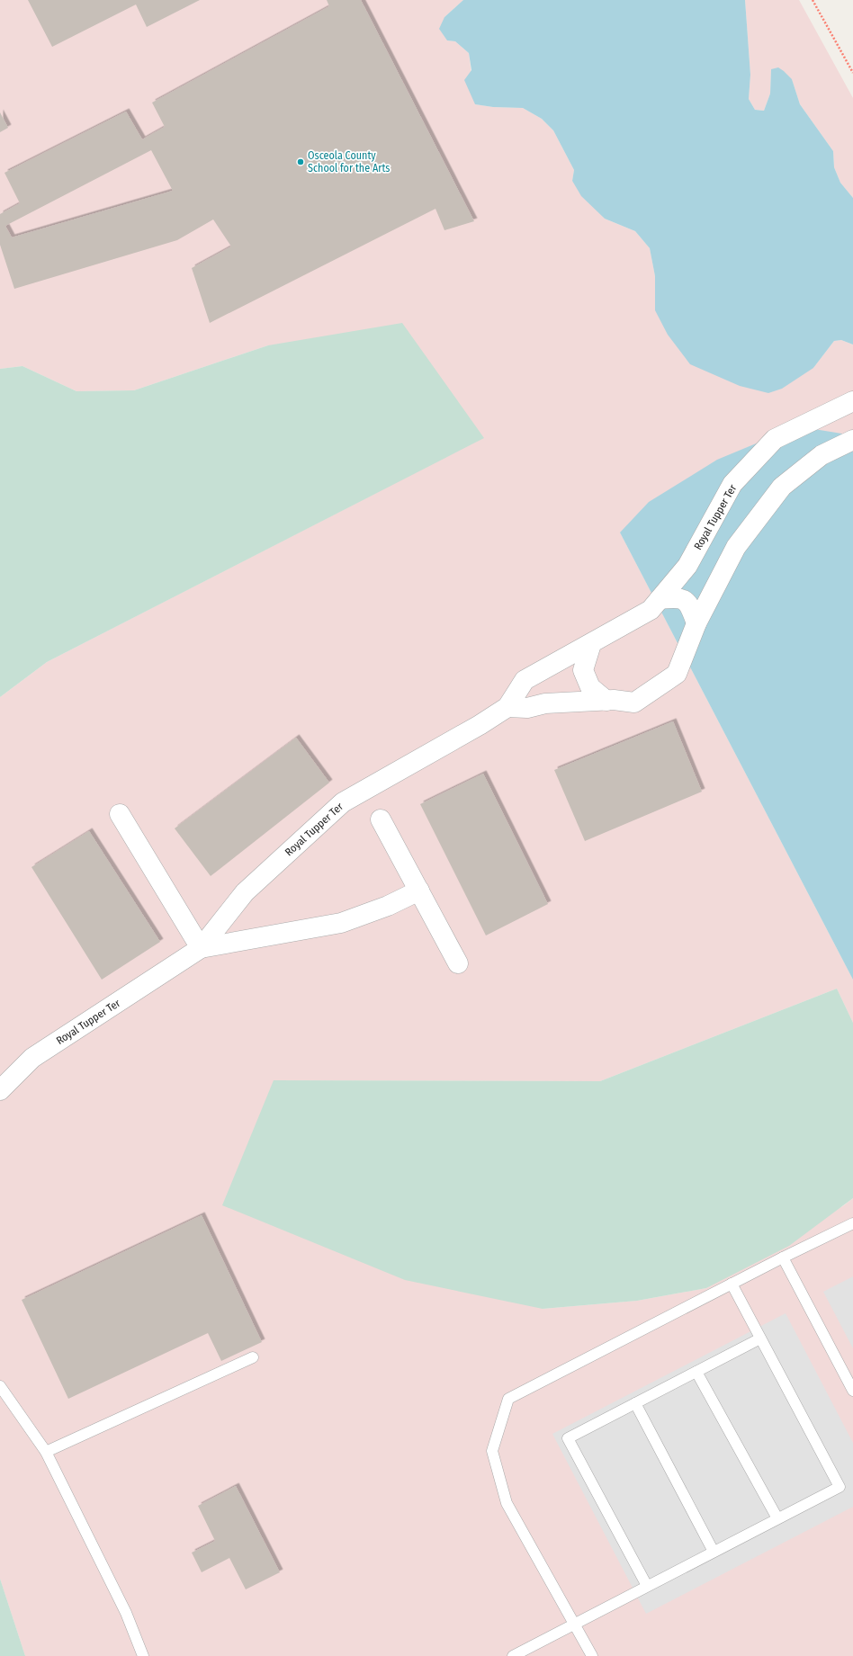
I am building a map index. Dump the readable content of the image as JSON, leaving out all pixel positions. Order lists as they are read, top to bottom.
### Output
{
  "streets": {
    "street": ["Royal Tupper Ter"]
  },
  "places": ["Osceola County School for the Arts"]
}
